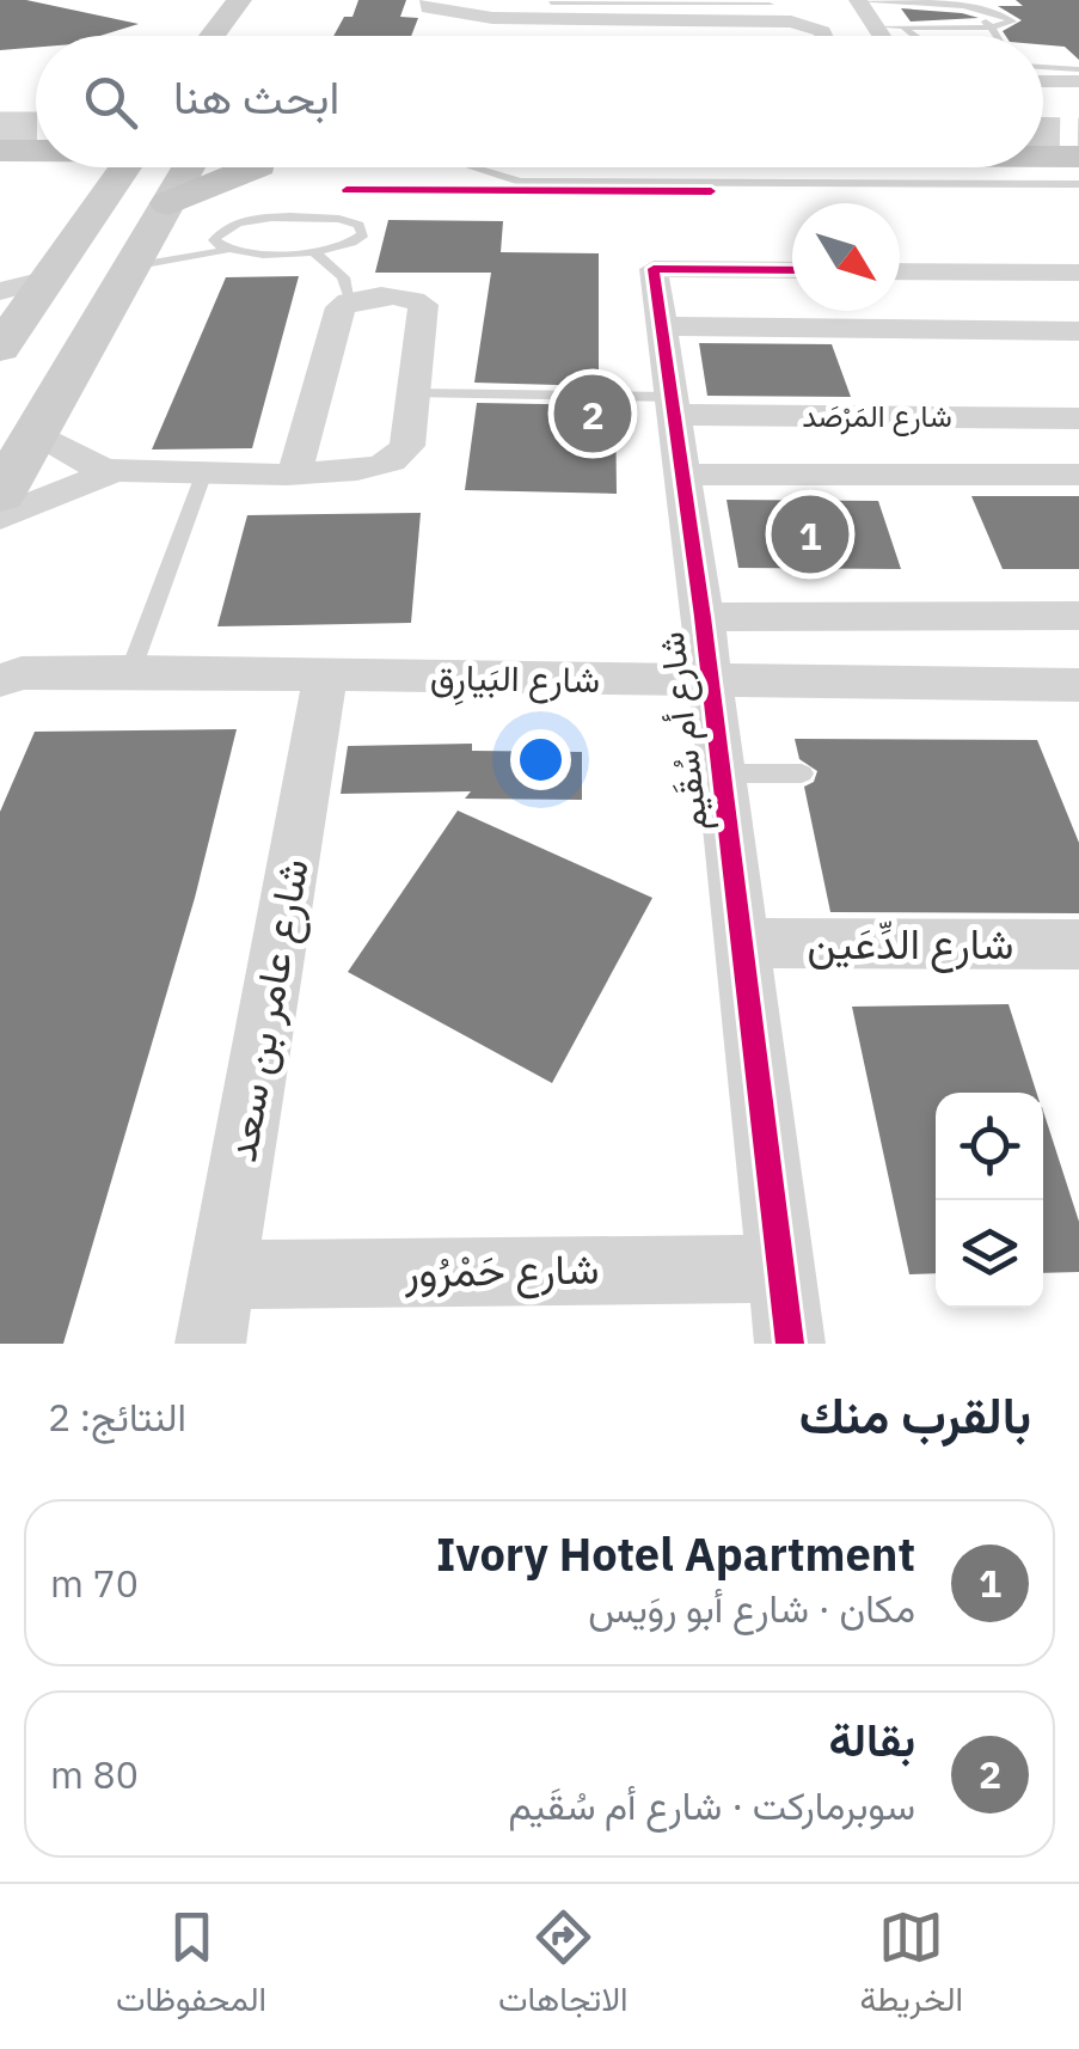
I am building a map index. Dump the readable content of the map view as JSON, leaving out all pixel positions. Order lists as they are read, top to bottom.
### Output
{
  "streets": {
    "street": [
      "شارع المَرْصَد",
      "شارع البَيارِق",
      "شارع أم سُقَيم",
      "شارع الدِّعَين",
      "شارع عامر بن سعد",
      "شارع حَمْرُور"
    ]
  },
  "crossings": [
    ["شارع المَرْصَد", "شارع أم سُقَيم"],
    ["شارع البَيارِق", "شارع أم سُقَيم"],
    ["شارع البَيارِق", "شارع عامر بن سعد"],
    ["شارع أم سُقَيم", "شارع الدِّعَين"],
    ["شارع أم سُقَيم", "شارع حَمْرُور"],
    ["شارع عامر بن سعد", "شارع حَمْرُور"]
  ],
  "north": "bottom right",
  "page": {
    "search": "ابحث هنا",
    "pins": ["2", "1"],
    "heading": ["بالقرب منك", "النتائج: 2"],
    "list": [
      {
        "mark": "1",
        "name": "Ivory Hotel Apartment",
        "note": "مكان · شارع أبو روَيس",
        "value": "70 m"
      },
      {
        "mark": "2",
        "name": "بقالة",
        "note": "سوبرماركت · شارع أم سُقَيم",
        "value": "80 m"
      }
    ],
    "nav": ["الخريطة", "الاتجاهات", "المحفوظات"]
  }
}
